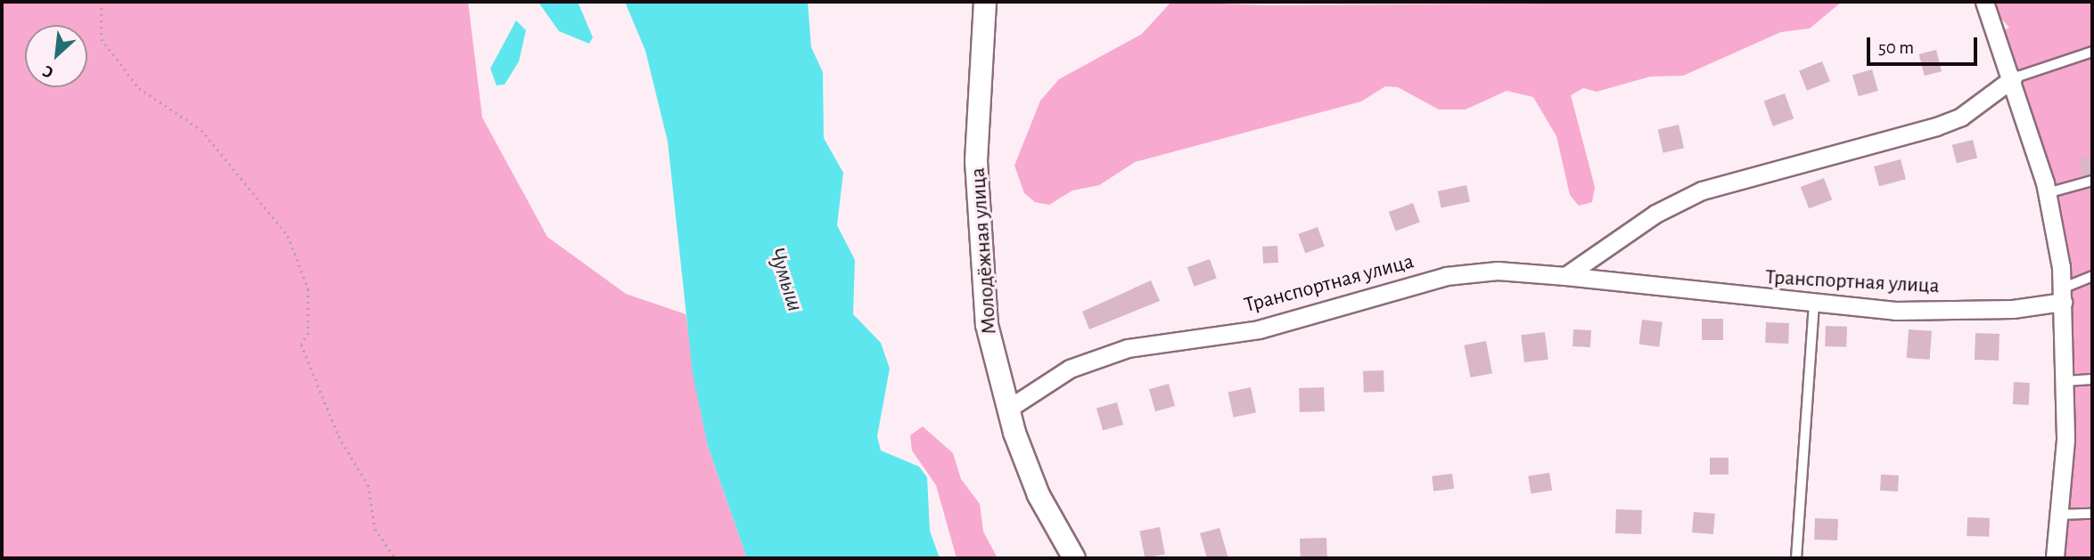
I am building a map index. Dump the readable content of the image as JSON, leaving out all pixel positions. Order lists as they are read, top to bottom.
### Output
{
  "streets": {
    "street": ["Молодёжная улица", "Транспортная улица"]
  },
  "crossings": [
    ["Молодёжная улица", "Транспортная улица"]
  ],
  "water": ["Чумыш"],
  "scale_bar": "50 m",
  "north": "bottom left"
}
